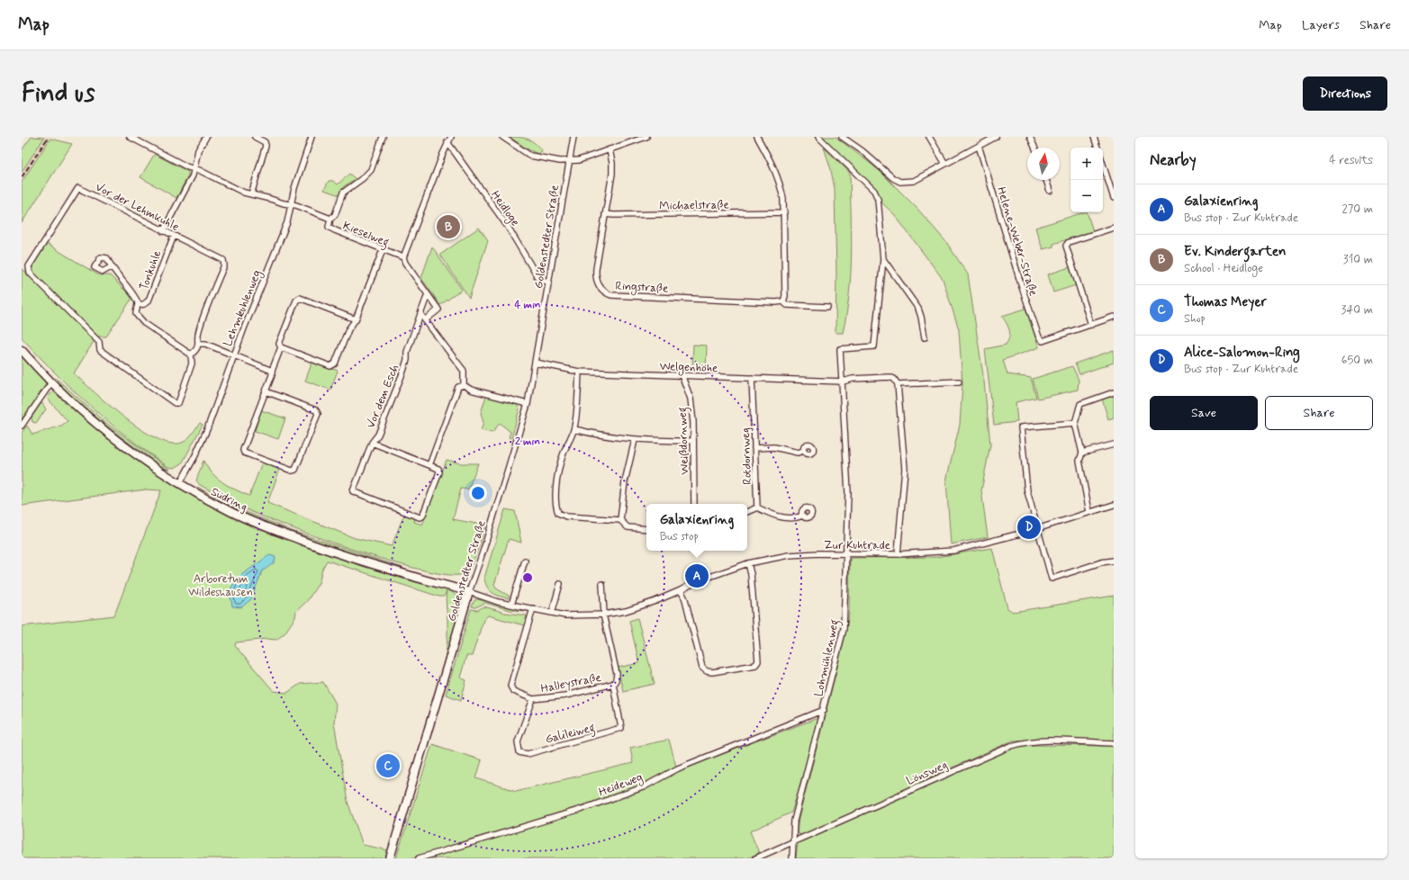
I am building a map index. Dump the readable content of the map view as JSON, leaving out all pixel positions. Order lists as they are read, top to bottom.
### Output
{
  "streets": {
    "main road": ["Goldenstedter Straße", "Südring"],
    "street": [
      "Michaelstraße",
      "Vor der Lehmkuhle",
      "Heidloge",
      "Kieselweg",
      "Helene-Weber-Straße",
      "Tonkuhle",
      "Ringstraße",
      "Lehmkuhlenweg",
      "Welgenhöhe",
      "Vor dem Esch",
      "Weißdornweg",
      "Rotdornweg",
      "Zur Kuhtrade",
      "Lohmühlenweg",
      "Halleystraße",
      "Galileiweg",
      "Lönsweg",
      "Heideweg"
    ]
  },
  "crossings": [
    ["Michaelstraße", "Ringstraße"],
    ["Vor der Lehmkuhle", "Tonkuhle"],
    ["Heidloge", "Goldenstedter Straße"],
    ["Kieselweg", "Lehmkuhlenweg"],
    ["Goldenstedter Straße", "Welgenhöhe"],
    ["Goldenstedter Straße", "Südring"],
    ["Goldenstedter Straße", "Zur Kuhtrade"],
    ["Lehmkuhlenweg", "Südring"],
    ["Welgenhöhe", "Weißdornweg"],
    ["Welgenhöhe", "Rotdornweg"],
    ["Welgenhöhe", "Lohmühlenweg"],
    ["Südring", "Zur Kuhtrade"],
    ["Zur Kuhtrade", "Lohmühlenweg"],
    ["Lohmühlenweg", "Lönsweg"],
    ["Lohmühlenweg", "Heideweg"],
    ["Halleystraße", "Galileiweg"]
  ],
  "parks": ["Arboretum Wildeshausen"],
  "north": "top",
  "page": {
    "header": "Map",
    "nav": ["Map", "Layers", "Share"],
    "buttons": [
      "Directions",
      ["Save", "Share"]
    ],
    "title": "Find us",
    "heading": ["Nearby", "4 results"],
    "map_buttons": ["+", "−"],
    "list": [
      {
        "mark": "A",
        "name": "Galaxienring",
        "note": "Bus stop · Zur Kuhtrade",
        "value": "270 m"
      },
      {
        "mark": "B",
        "name": "Ev. Kindergarten",
        "note": "School · Heidloge",
        "value": "310 m"
      },
      {
        "mark": "C",
        "name": "Thomas Meyer",
        "note": "Shop",
        "value": "340 m"
      },
      {
        "mark": "D",
        "name": "Alice-Salomon-Ring",
        "note": "Bus stop · Zur Kuhtrade",
        "value": "650 m"
      }
    ],
    "pins": [
      "B",
      "D",
      "A",
      "C"
    ],
    "popup": ["Galaxienring", "Bus stop"]
  },
  "rings": ["4 min", "2 min"]
}
